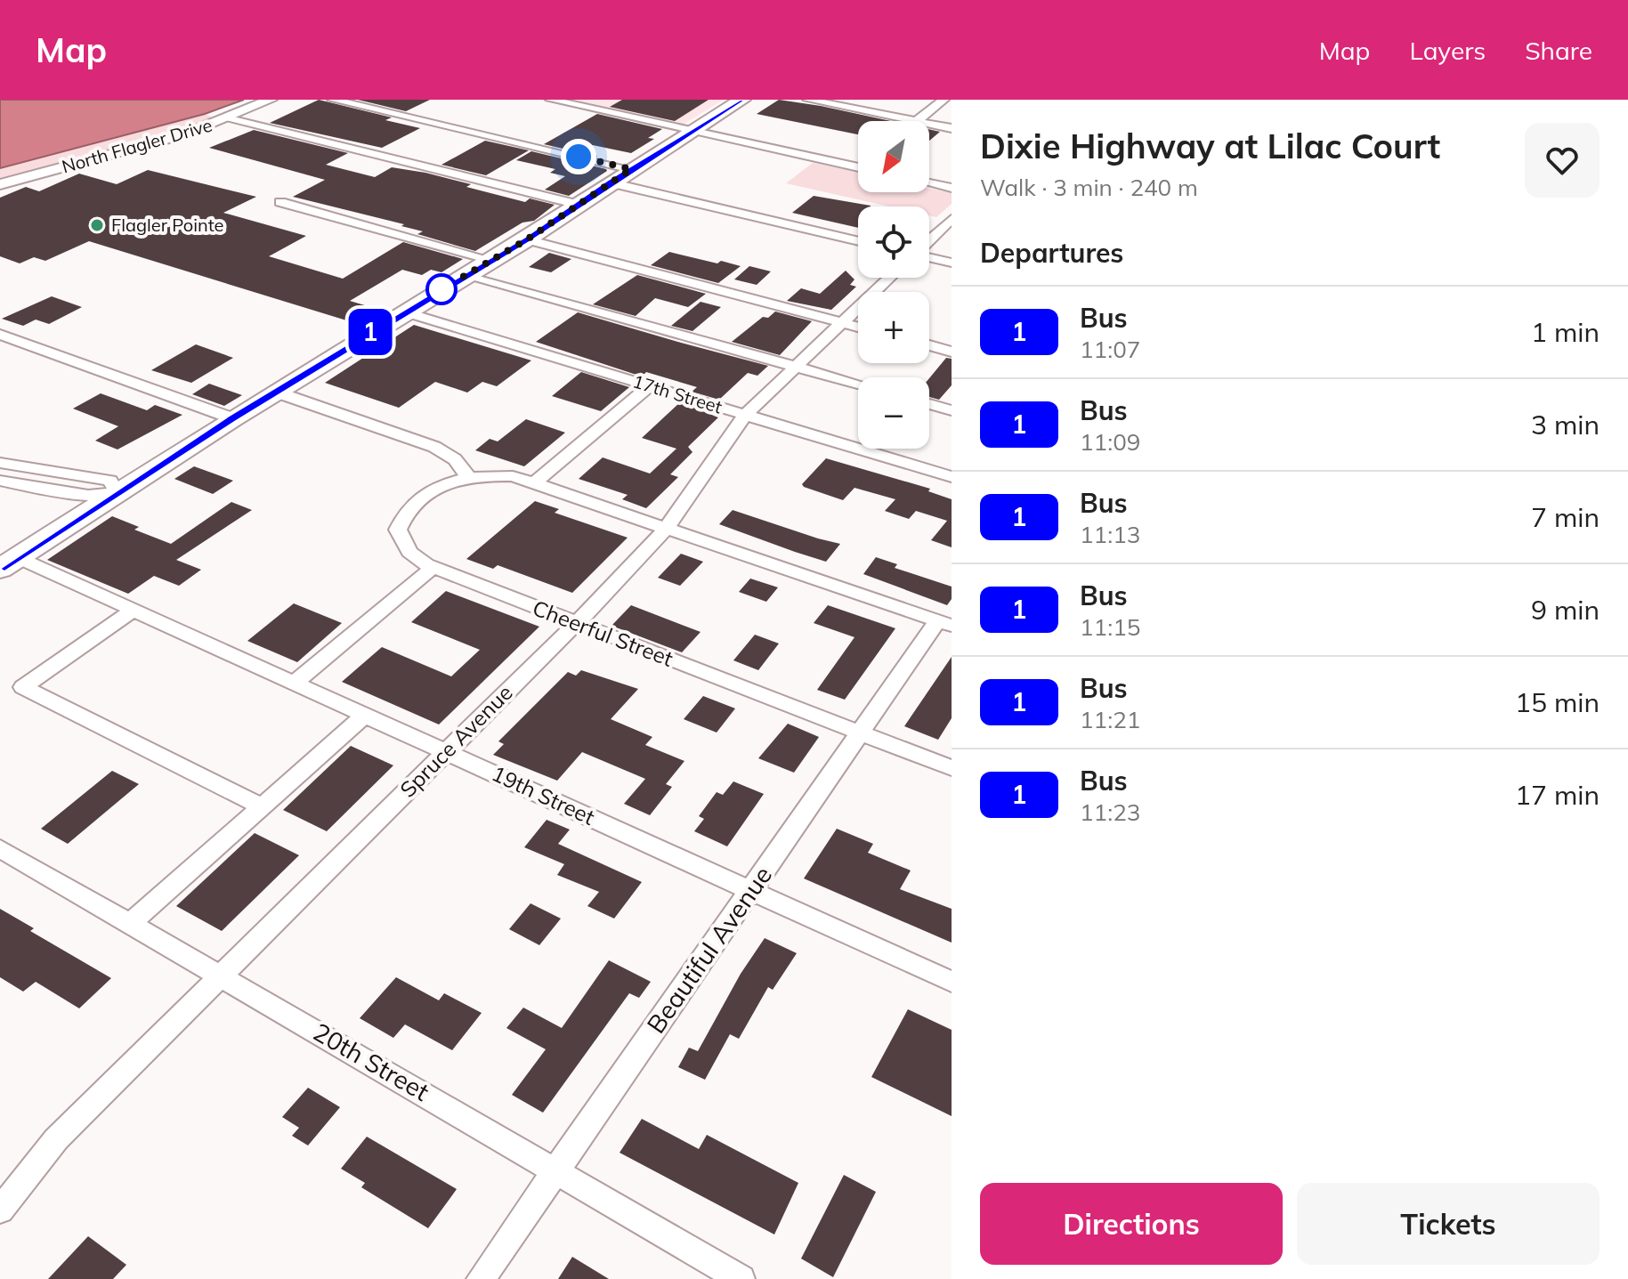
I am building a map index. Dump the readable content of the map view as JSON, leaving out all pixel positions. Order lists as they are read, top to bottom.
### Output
{
  "streets": {
    "street": [
      "North Flagler Drive",
      "17th Street",
      "Cheerful Street",
      "Spruce Avenue",
      "19th Street",
      "Beautiful Avenue",
      "20th Street"
    ]
  },
  "crossings": [
    ["17th Street", "Spruce Avenue"],
    ["Cheerful Street", "Spruce Avenue"],
    ["Cheerful Street", "Beautiful Avenue"],
    ["Spruce Avenue", "19th Street"],
    ["Spruce Avenue", "20th Street"],
    ["19th Street", "Beautiful Avenue"],
    ["Beautiful Avenue", "20th Street"]
  ],
  "places": ["Flagler Pointe"],
  "lines": ["bus line 1"],
  "north": "bottom left",
  "page": {
    "header": "Map",
    "nav": ["Map", "Layers", "Share"],
    "on_map": "1",
    "heading": [
      ["Dixie Highway at Lilac Court", "Walk · 3 min · 240 m"],
      "Departures"
    ],
    "map_buttons": ["+", "−"],
    "list": [
      {
        "mark": "1",
        "name": "Bus",
        "note": "11:07",
        "value": "1 min"
      },
      {
        "mark": "1",
        "name": "Bus",
        "note": "11:09",
        "value": "3 min"
      },
      {
        "mark": "1",
        "name": "Bus",
        "note": "11:13",
        "value": "7 min"
      },
      {
        "mark": "1",
        "name": "Bus",
        "note": "11:15",
        "value": "9 min"
      },
      {
        "mark": "1",
        "name": "Bus",
        "note": "11:21",
        "value": "15 min"
      },
      {
        "mark": "1",
        "name": "Bus",
        "note": "11:23",
        "value": "17 min"
      }
    ],
    "buttons": ["Directions", "Tickets"]
  }
}
